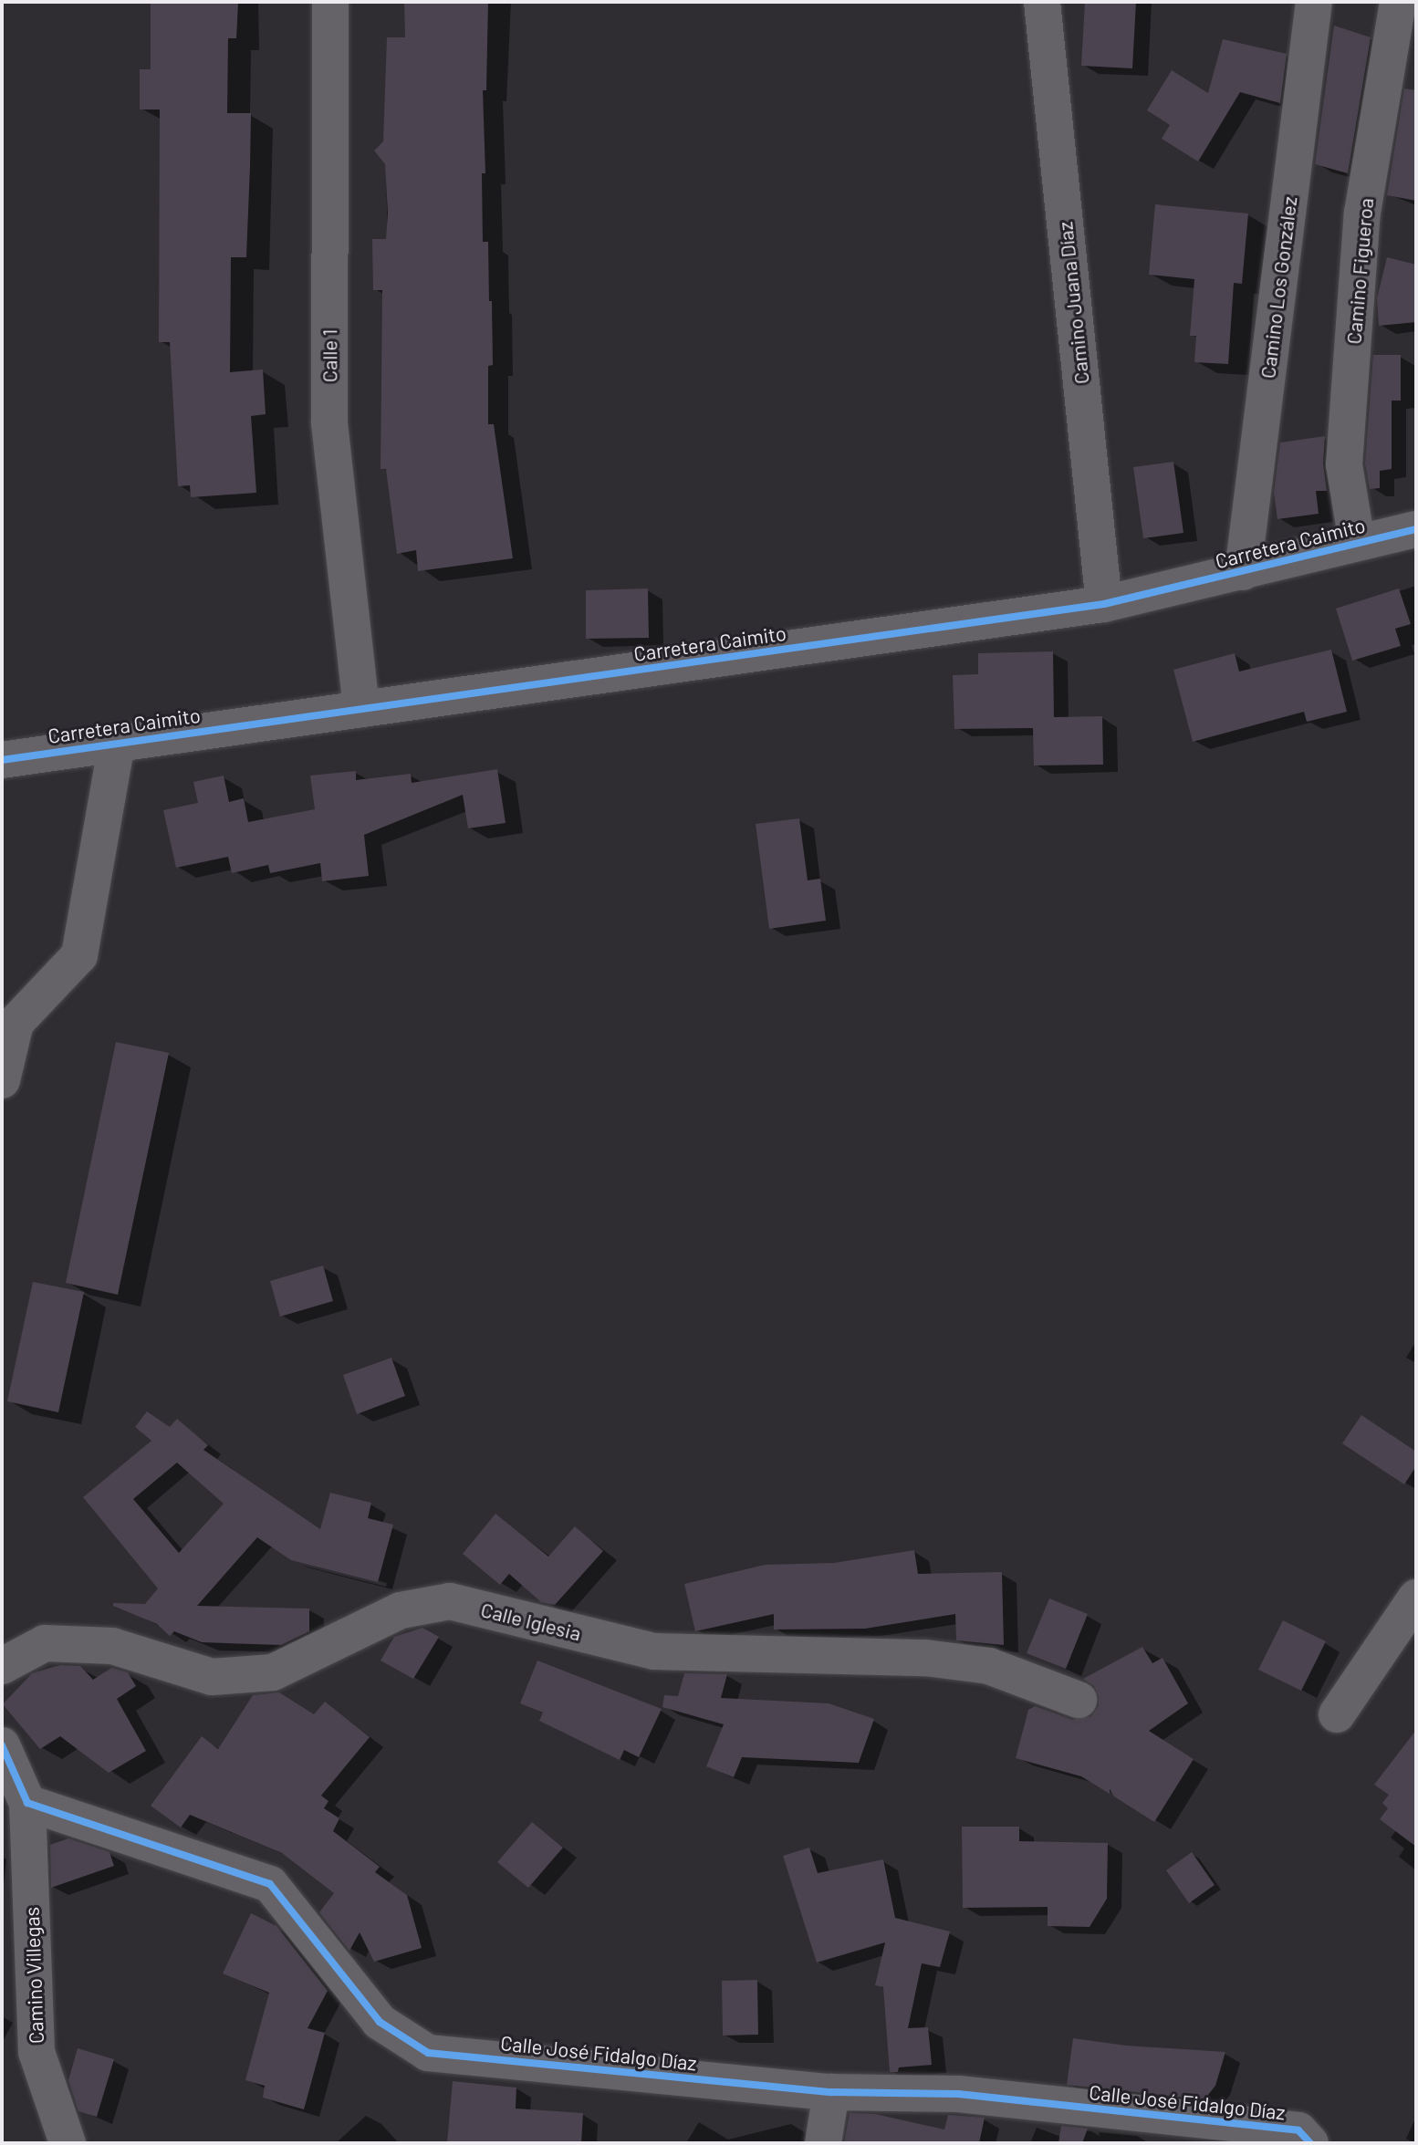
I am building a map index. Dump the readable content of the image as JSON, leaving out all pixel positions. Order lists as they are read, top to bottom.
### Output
{
  "streets": {
    "street": [
      "Camino Figueroa",
      "Camino Los González",
      "Camino Juana Díaz",
      "Calle 1",
      "Carretera Caimito",
      "Calle Iglesia",
      "Camino Villegas",
      "Calle José Fidalgo Díaz"
    ]
  },
  "crossings": [
    ["Camino Figueroa", "Carretera Caimito"],
    ["Camino Los González", "Carretera Caimito"],
    ["Camino Juana Díaz", "Carretera Caimito"],
    ["Calle 1", "Carretera Caimito"],
    ["Camino Villegas", "Calle José Fidalgo Díaz"]
  ]
}
